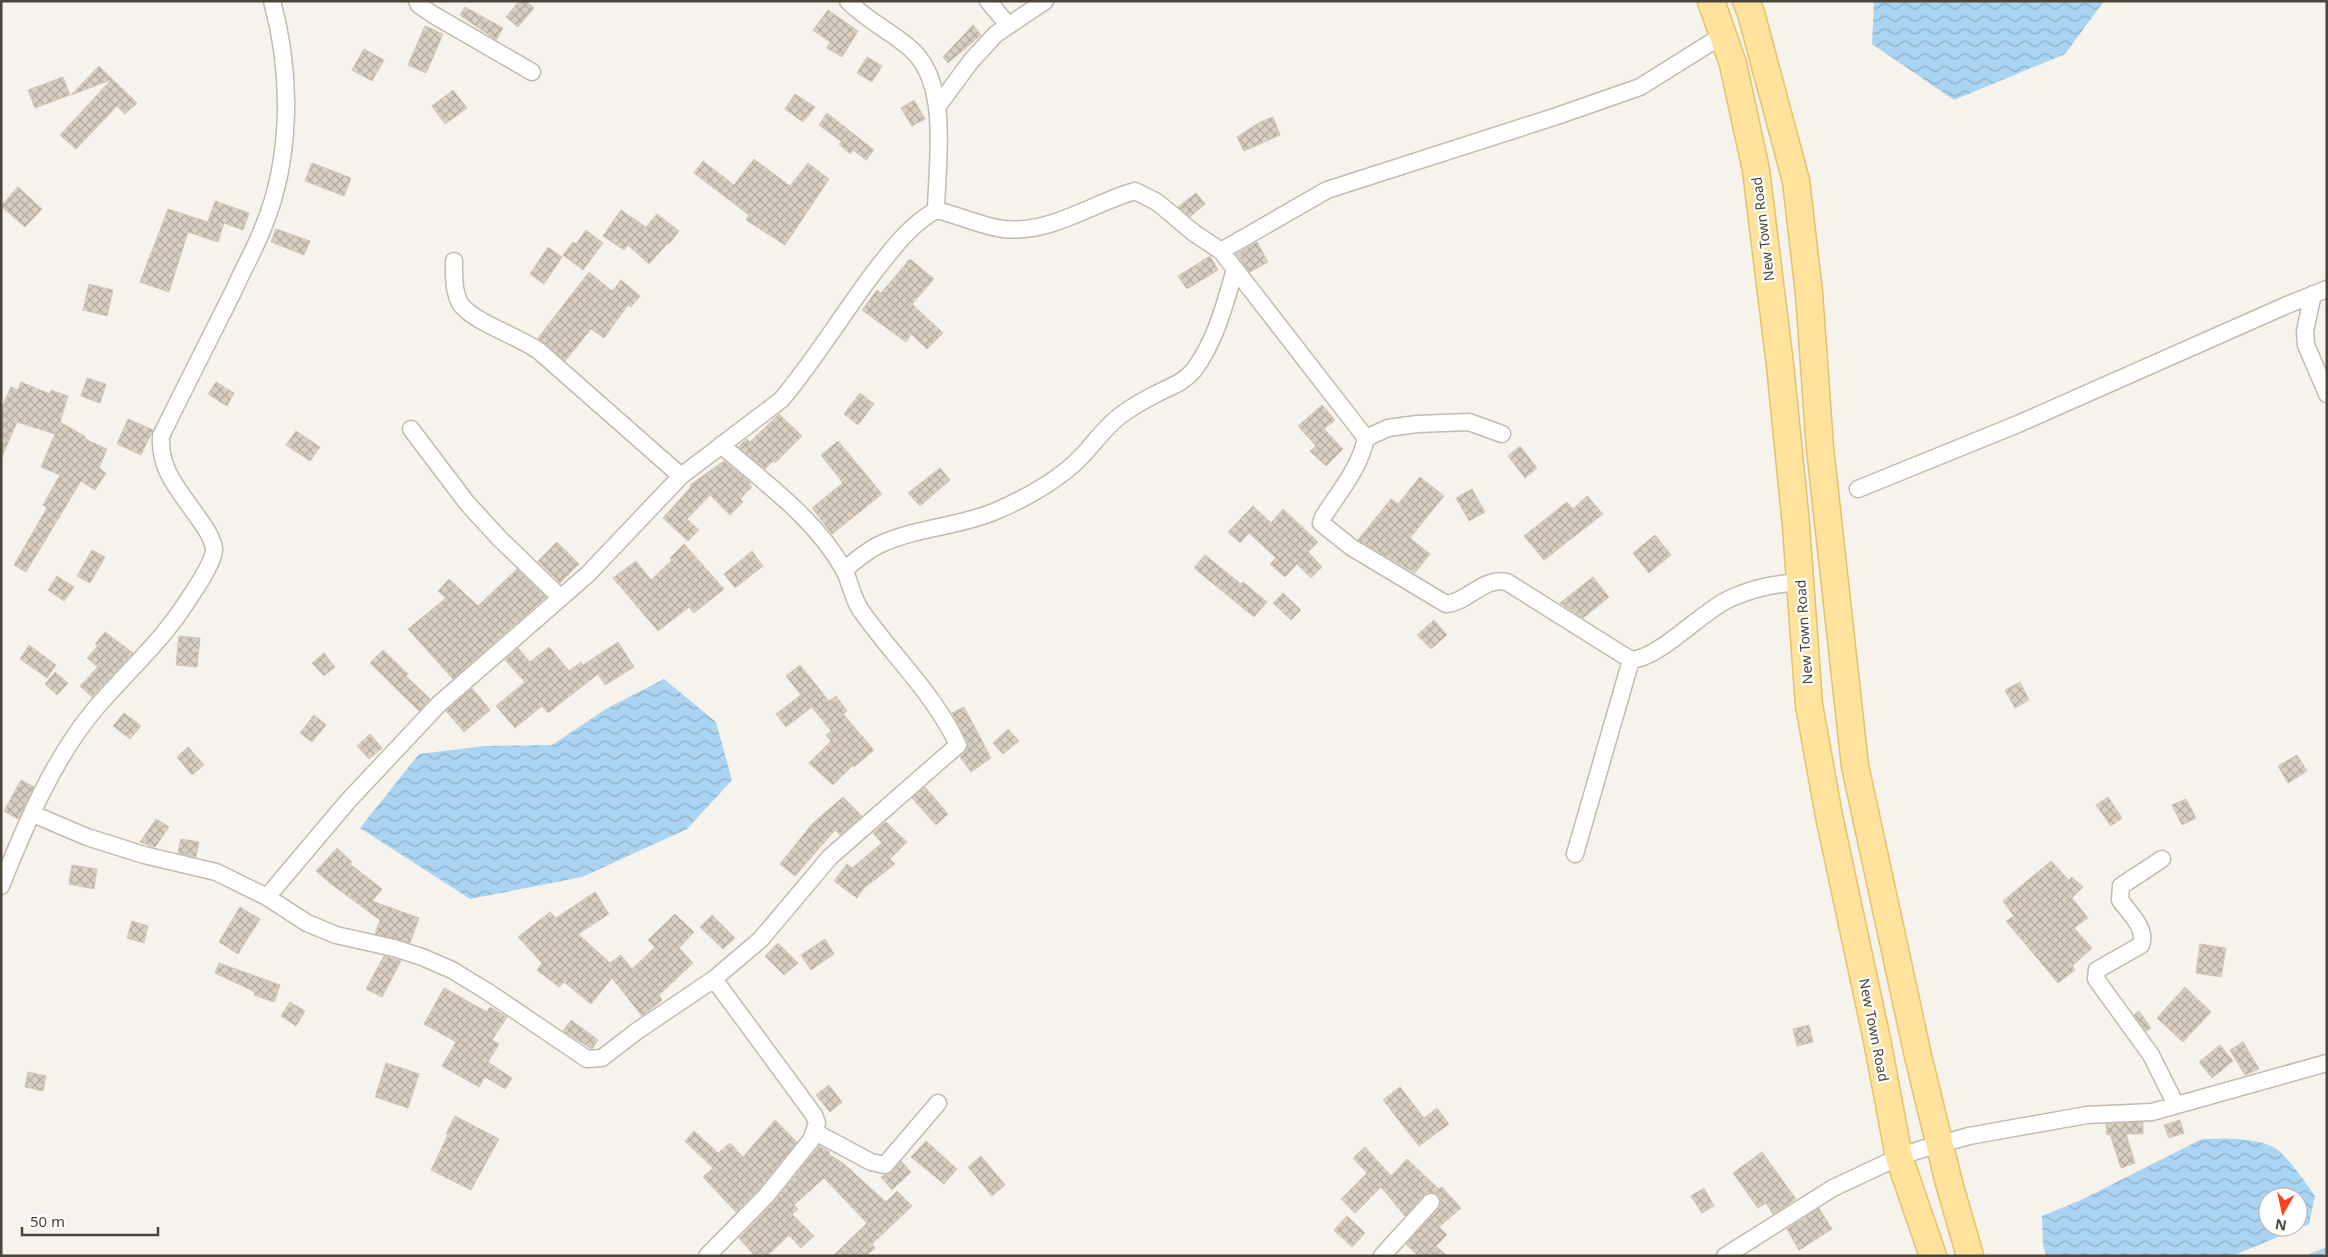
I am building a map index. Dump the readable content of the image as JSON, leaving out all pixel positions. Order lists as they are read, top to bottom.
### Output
{
  "streets": {
    "main road": ["New Town Road"]
  },
  "scale_bar": "50 m",
  "north": "bottom"
}
